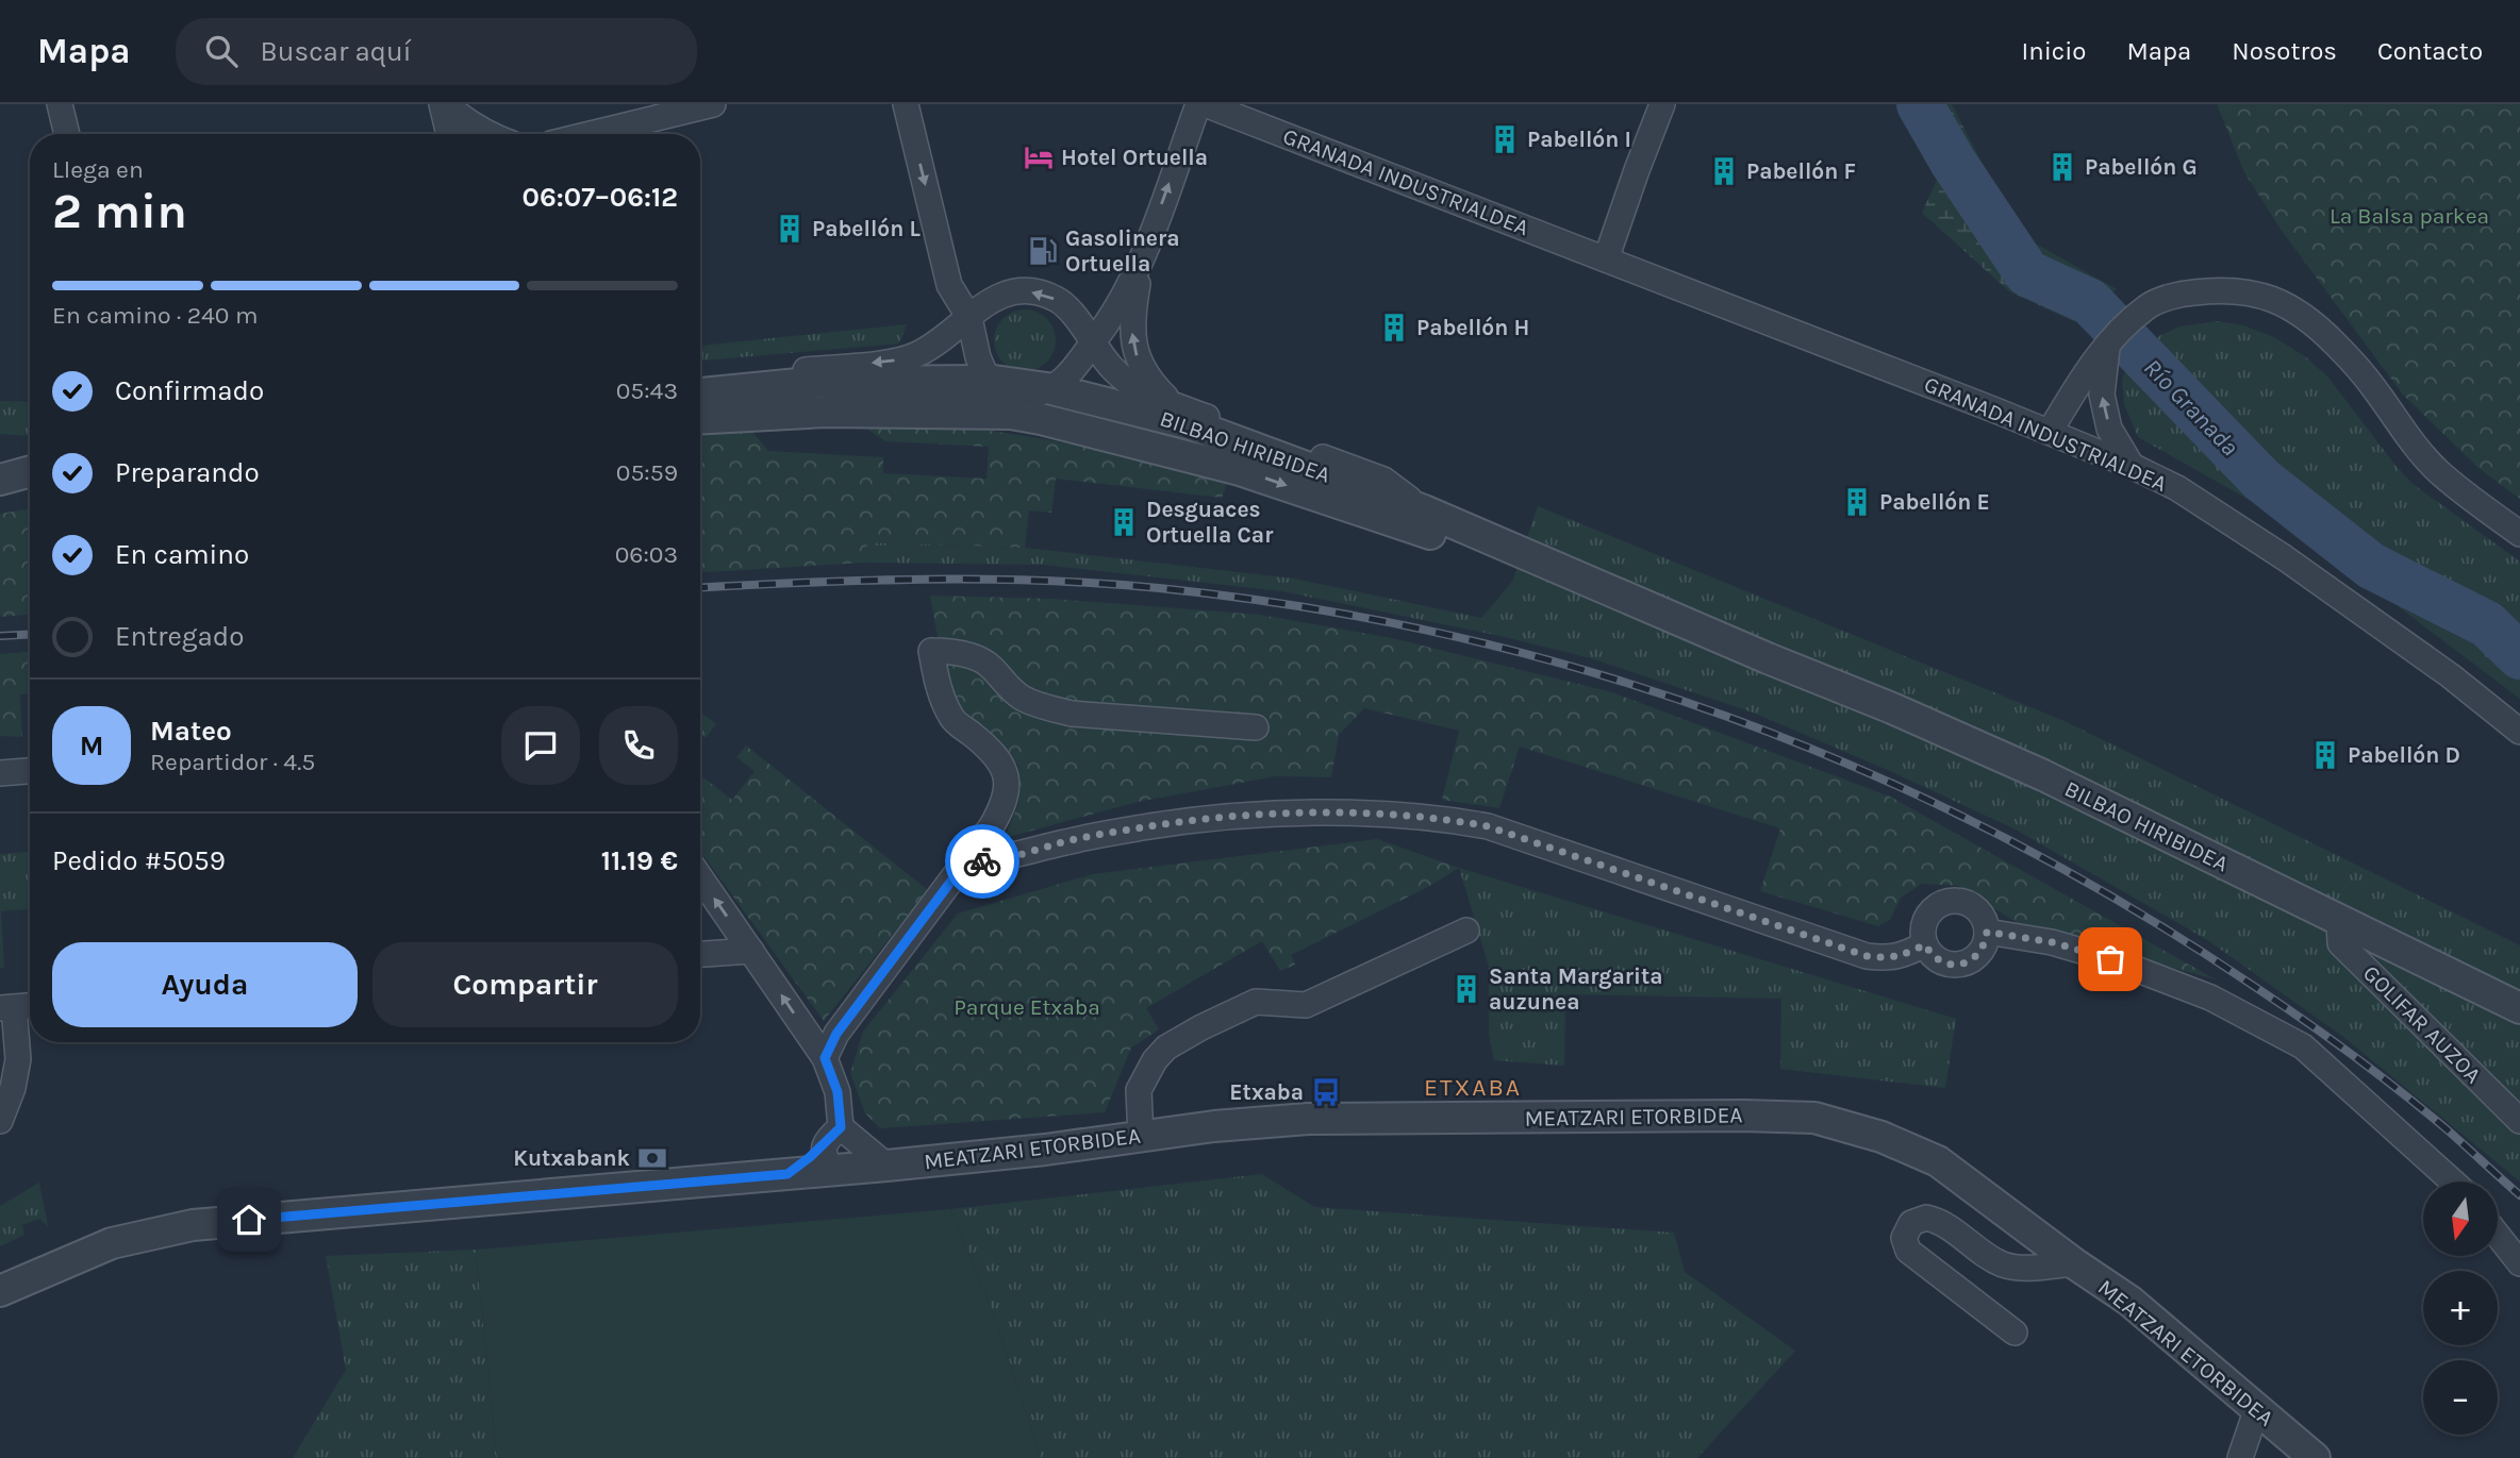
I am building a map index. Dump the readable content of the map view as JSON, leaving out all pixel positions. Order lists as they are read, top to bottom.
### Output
{
  "streets": {
    "street": [
      "GRANADA INDUSTRIALDEA",
      "BILBAO HIRIBIDEA",
      "GOLIFAR AUZOA",
      "MEATZARI ETORBIDEA"
    ]
  },
  "crossings": [
    ["BILBAO HIRIBIDEA", "GOLIFAR AUZOA"]
  ],
  "districts": ["ETXABA"],
  "water": ["Río Granada"],
  "parks": ["La Balsa parkea", "Parque Etxaba"],
  "places": {
    "building": [
      "Pabellón I",
      "Pabellón G",
      "Pabellón F",
      "Pabellón L",
      "Pabellón H",
      "Pabellón E",
      "Desguaces Ortuella Car",
      "Pabellón D",
      "Santa Margarita auzunea"
    ],
    "hotel": ["Hotel Ortuella"],
    "fuel station": ["Gasolinera Ortuella"],
    "bus stop": ["Etxaba"],
    "bank": ["Kutxabank"]
  },
  "north": "bottom",
  "page": {
    "header": "Mapa",
    "search": "Buscar aquí",
    "nav": [
      "Inicio",
      "Mapa",
      "Nosotros",
      "Contacto"
    ],
    "heading": ["2 min", "Llega en", "06:07–06:12"],
    "panel": [
      "Mateo",
      "Repartidor · 4.5",
      "Pedido #5059",
      "11.19 €"
    ],
    "bar": "En camino · 240 m",
    "list": [
      ["Confirmado", "05:43"],
      ["Preparando", "05:59"],
      ["En camino", "06:03"],
      "Entregado"
    ],
    "round": "M",
    "buttons": ["Ayuda", "Compartir"],
    "map_buttons": ["+", "−"]
  }
}
